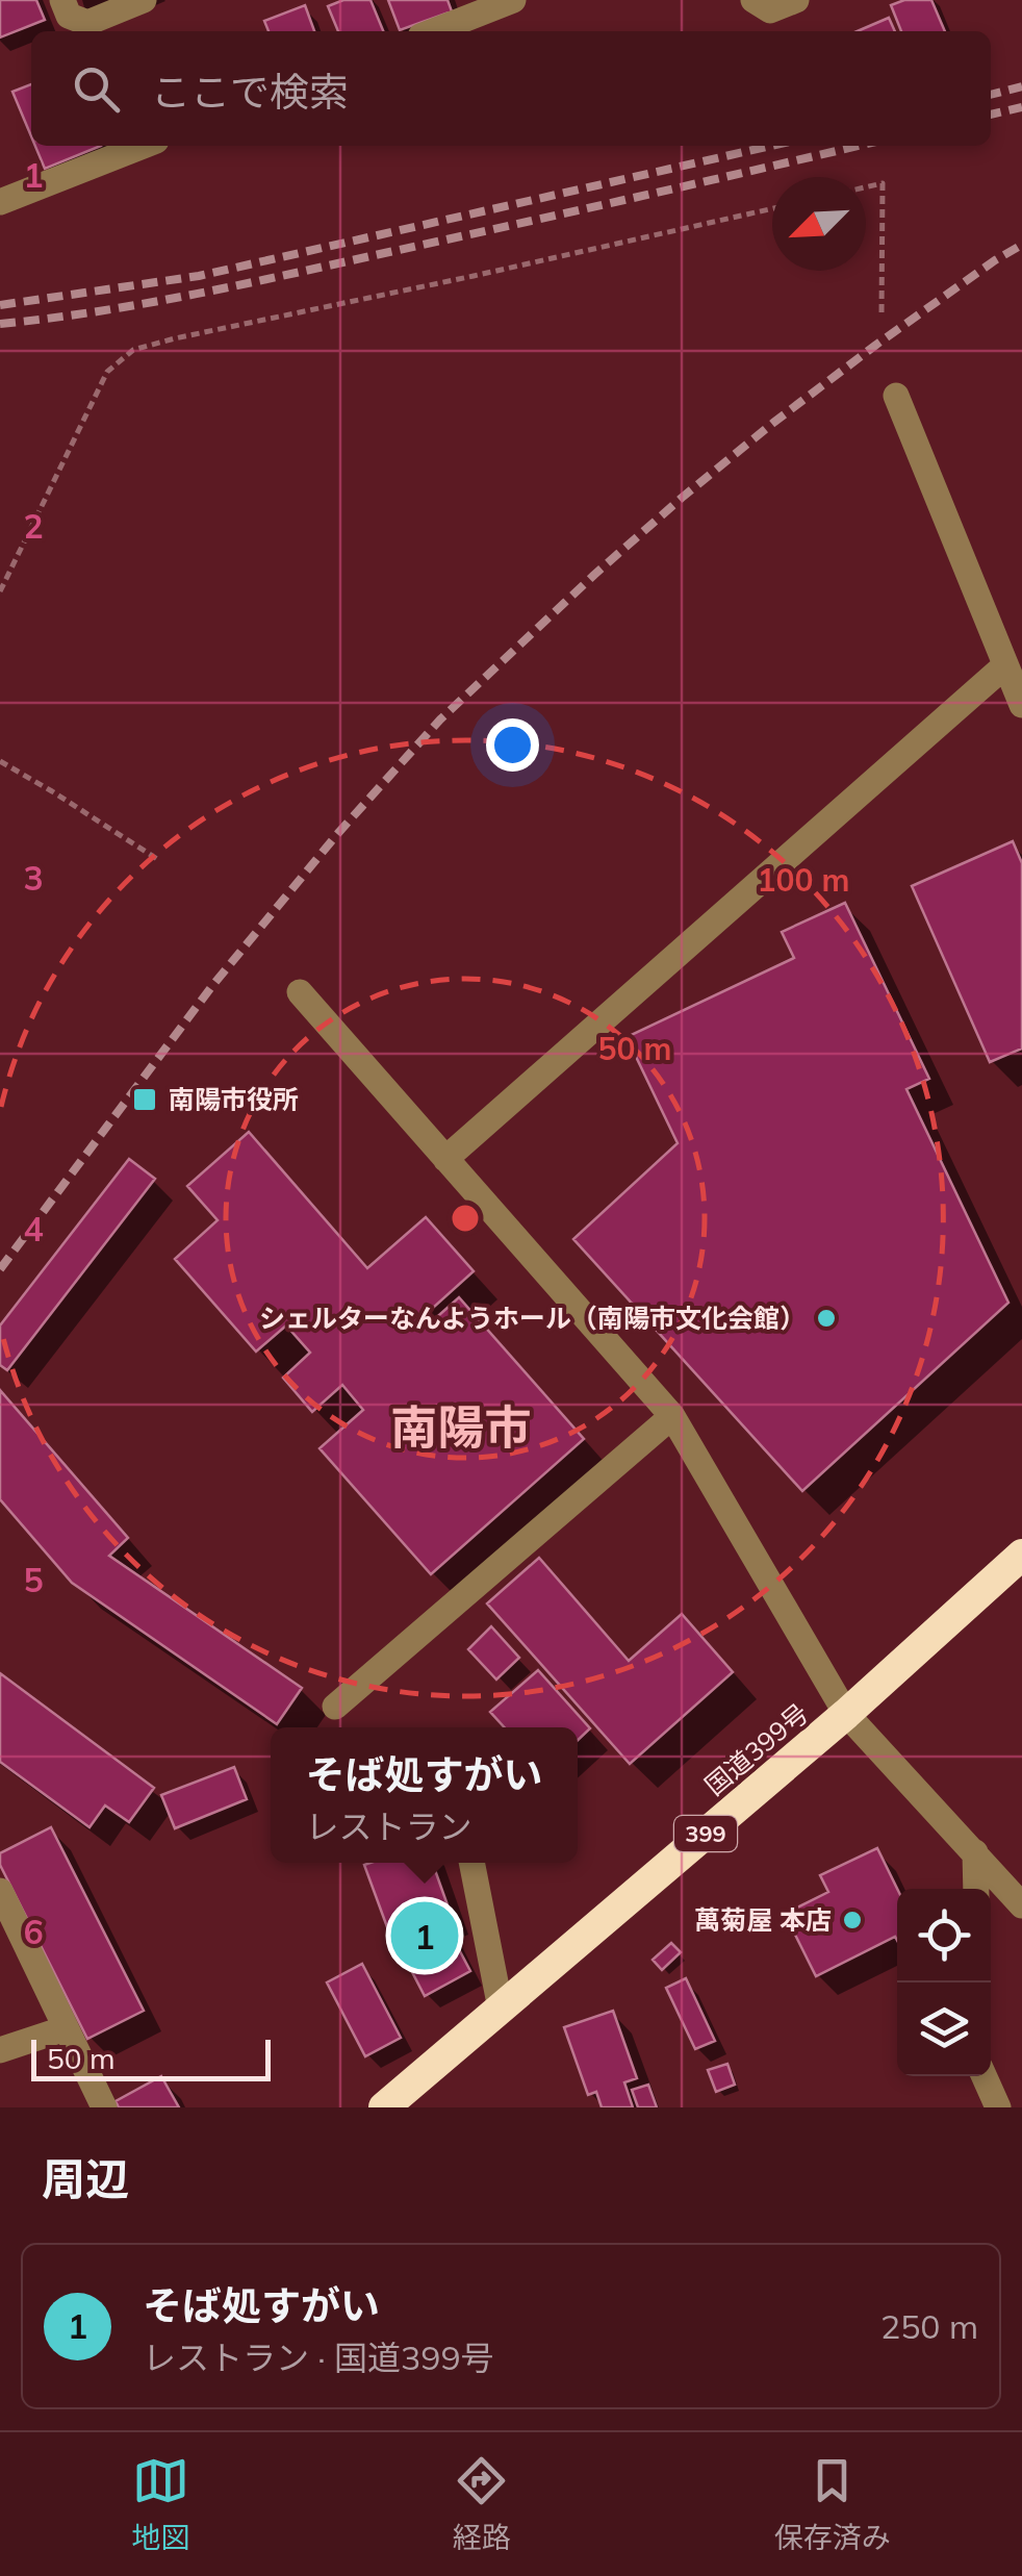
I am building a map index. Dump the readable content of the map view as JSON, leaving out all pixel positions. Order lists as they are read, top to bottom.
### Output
{
  "streets": {
    "highway": ["国道399号", "399"]
  },
  "districts": ["南陽市"],
  "places": {
    "transit": ["南陽市役所"],
    "other": ["シェルターなんようホール（南陽市文化会館）", "萬菊屋 本店"]
  },
  "scale_bar": "50 m",
  "north": "bottom left",
  "page": {
    "search": "ここで検索",
    "popup": ["そば処すがい", "レストラン"],
    "pins": "1",
    "scale": "50 m",
    "heading": "周辺",
    "list": [
      {
        "mark": "1",
        "name": "そば処すがい",
        "note": "レストラン · 国道399号",
        "value": "250 m"
      }
    ],
    "nav": ["地図", "経路", "保存済み"]
  },
  "grid": {
    "rows": [
      "1",
      "2",
      "3",
      "4",
      "5",
      "6"
    ]
  },
  "rings": ["100 m", "50 m"]
}
